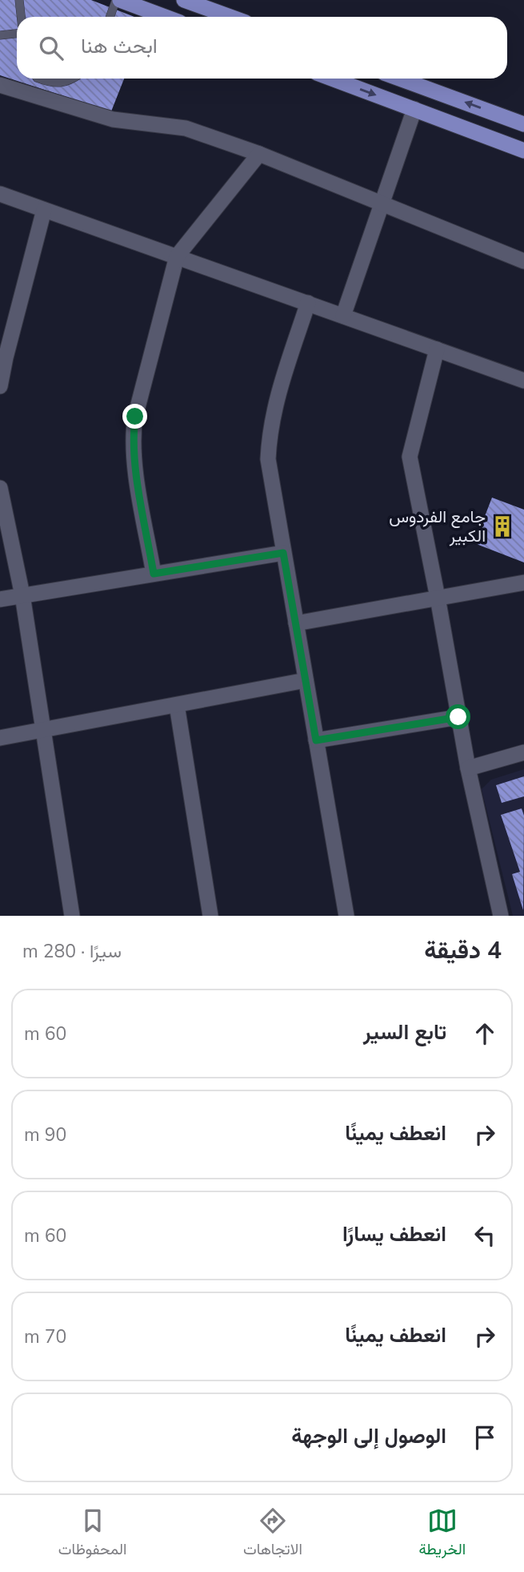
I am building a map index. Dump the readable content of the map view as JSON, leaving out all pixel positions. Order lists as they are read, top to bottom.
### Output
{
  "places": {
    "building": ["جامع الفردوس الكبير"]
  },
  "page": {
    "search": "ابحث هنا",
    "heading": ["4 دقيقة", "سيرًا · 280 m"],
    "list": [
      ["تابع السير", "60 m"],
      ["انعطف يمينًا", "90 m"],
      ["انعطف يسارًا", "60 m"],
      ["انعطف يمينًا", "70 m"],
      "الوصول إلى الوجهة"
    ],
    "nav": ["الخريطة", "الاتجاهات", "المحفوظات"]
  }
}
